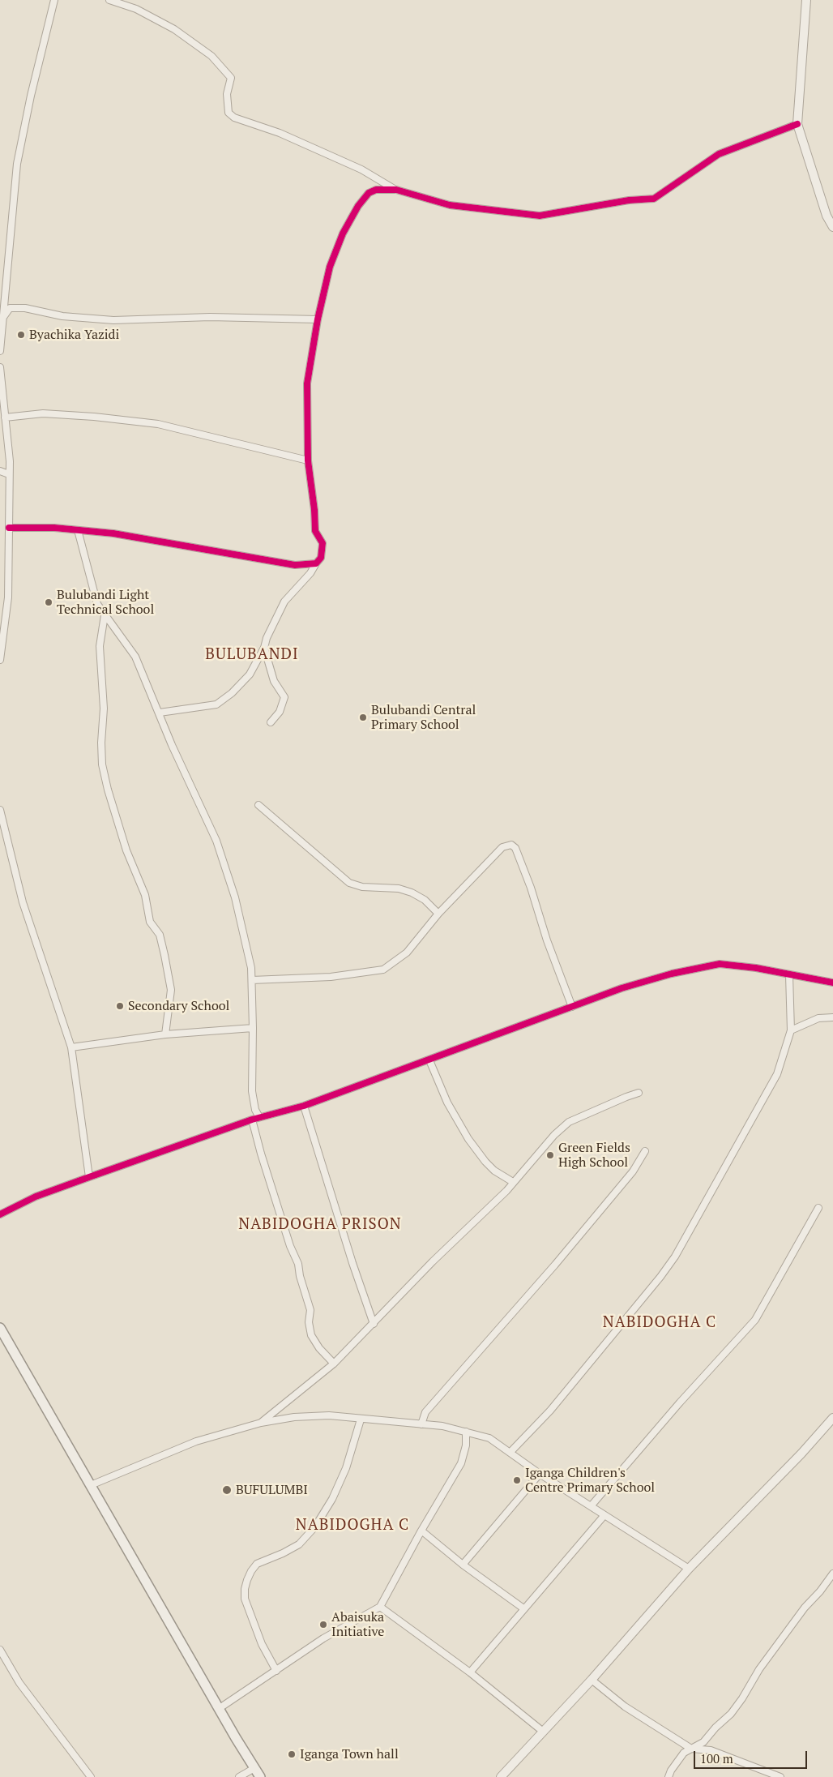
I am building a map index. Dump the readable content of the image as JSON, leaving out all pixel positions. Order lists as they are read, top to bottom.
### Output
{
  "districts": [
    "BULUBANDI",
    "NABIDOGHA PRISON",
    "NABIDOGHA C",
    "NABIDOGHA C"
  ],
  "places": [
    "Byachika Yazidi",
    "Bulubandi Light Technical School",
    "Bulubandi Central Primary School",
    "Secondary School",
    "Green Fields High School",
    "Iganga Children's Centre Primary School",
    "BUFULUMBI",
    "Abaisuka Initiative",
    "Iganga Town hall"
  ],
  "scale_bar": "100 m"
}
